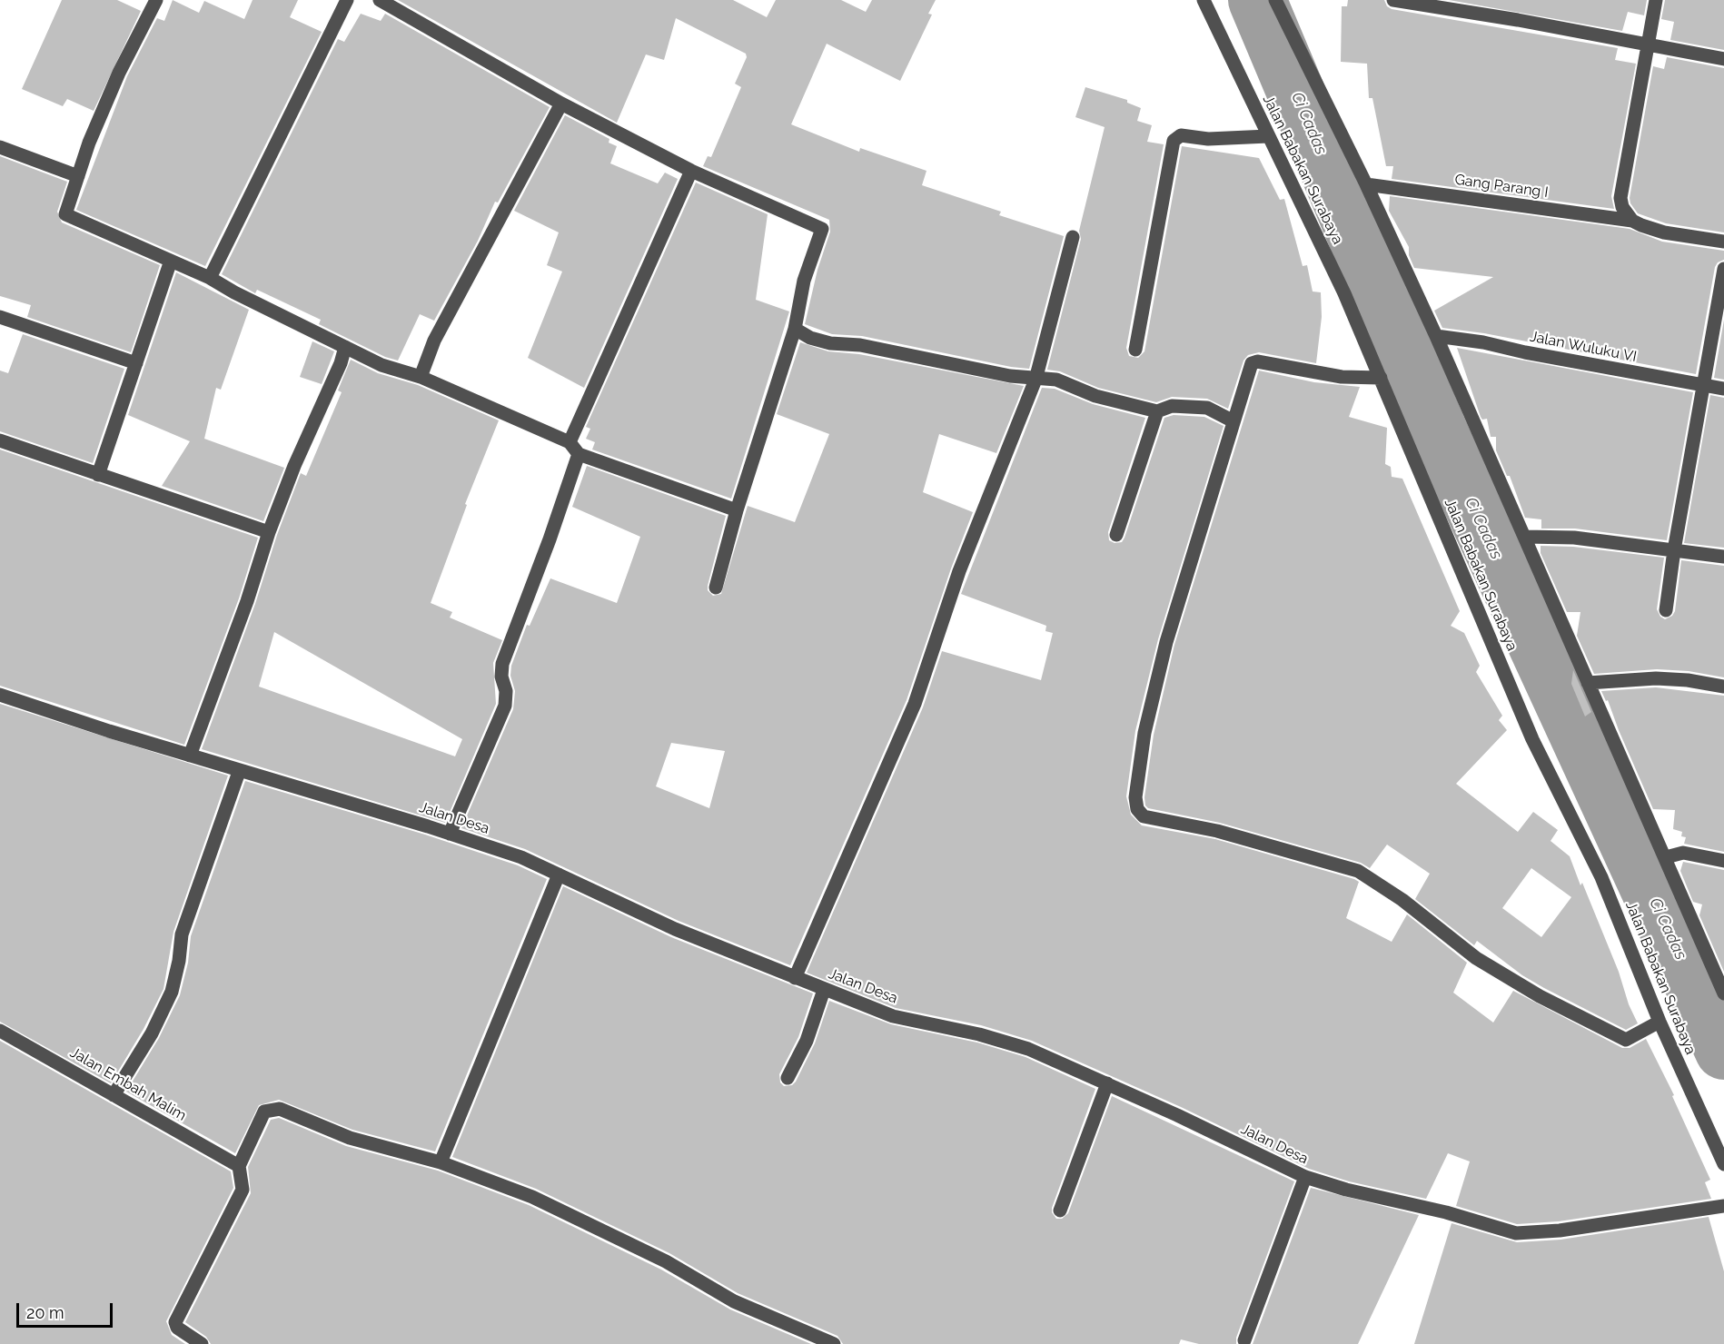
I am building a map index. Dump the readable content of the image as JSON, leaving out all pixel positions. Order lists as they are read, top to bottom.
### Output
{
  "streets": {
    "street": [
      "Jalan Babakan Surabaya",
      "Gang Parang I",
      "Jalan Wuluku VI",
      "Jalan Desa",
      "Jalan Embah Malim"
    ]
  },
  "water": ["Ci Cadas"],
  "scale_bar": "20 m"
}
